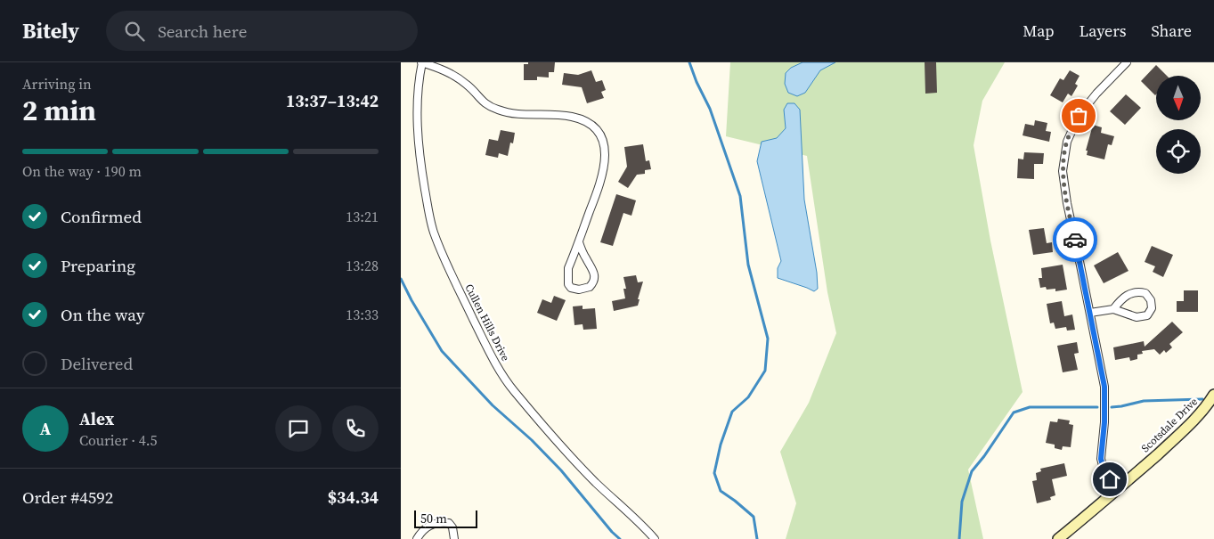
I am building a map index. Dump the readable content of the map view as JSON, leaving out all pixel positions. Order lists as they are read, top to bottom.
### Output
{
  "streets": {
    "street": ["Cullen Hills Drive", "Scotsdale Drive"]
  },
  "scale_bar": "50 m",
  "north": "bottom",
  "page": {
    "header": "Bitely",
    "search": "Search here",
    "nav": ["Map", "Layers", "Share"],
    "heading": ["2 min", "Arriving in", "13:37–13:42"],
    "panel": [
      "Alex",
      "Courier · 4.5",
      "Order #4592",
      "$34.34"
    ],
    "bar": "On the way · 190 m",
    "list": [
      ["Confirmed", "13:21"],
      ["Preparing", "13:28"],
      ["On the way", "13:33"],
      "Delivered"
    ],
    "round": "A",
    "scale": "50 m"
  }
}
